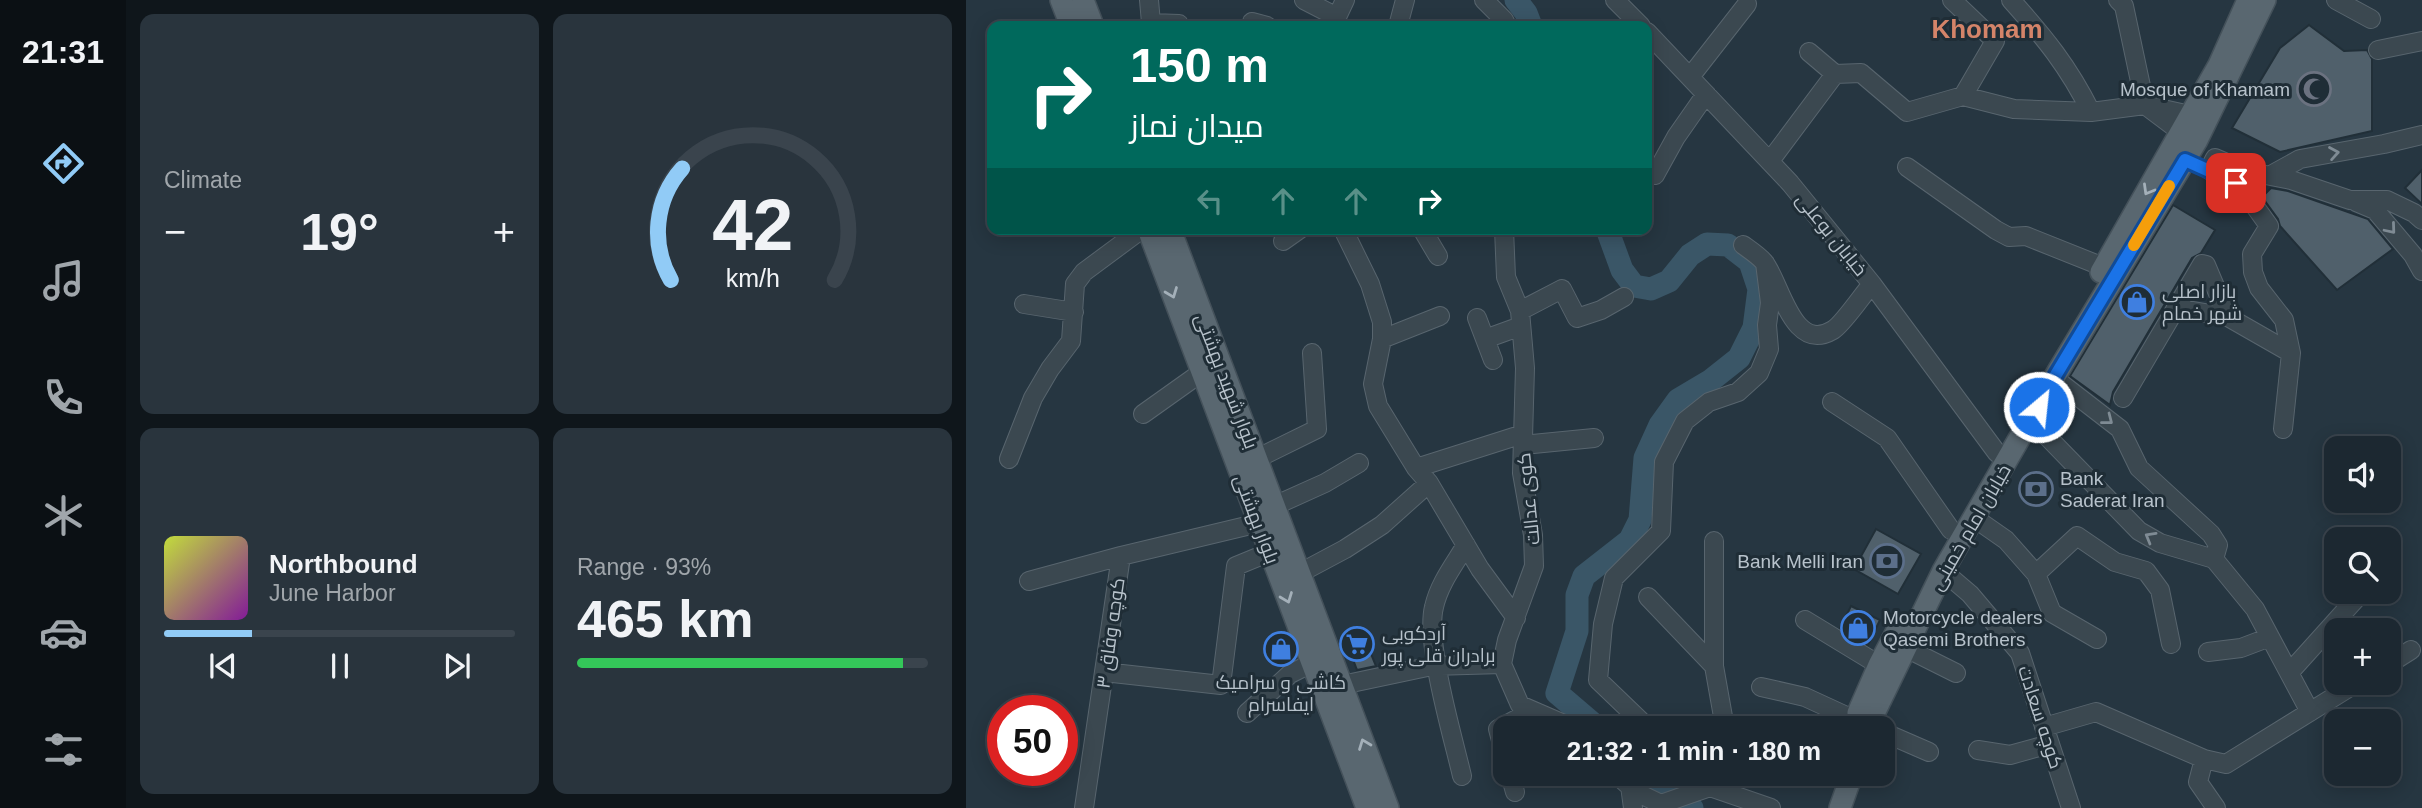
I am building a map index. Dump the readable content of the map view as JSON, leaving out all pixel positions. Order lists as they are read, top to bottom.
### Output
{
  "streets": {
    "main road": ["بلوار شهید بهشتی", "بلوار بهشتی", "خیابان امام خمینی"],
    "street": [
      "خیابان بوعلی",
      "کوی عدالت",
      "کوچه وفاق ۳",
      "کوچه سعادت"
    ]
  },
  "crossings": [
    ["خیابان بوعلی", "خیابان امام خمینی"],
    ["بلوار بهشتی", "کوچه وفاق ۳"],
    ["خیابان امام خمینی", "کوچه سعادت"]
  ],
  "one_way": ["بلوار بهشتی"],
  "districts": ["Khomam"],
  "places": {
    "mosque": ["Mosque of Khamam"],
    "shop": ["بازار اصلی شهر خمام", "Motorcycle dealers Qasemi Brothers", "کاشی و سرامیک ایفاسرام"],
    "bank": ["Bank Saderat Iran", "Bank Melli Iran"],
    "supermarket": ["آردکوبی برادران قلی پور"]
  },
  "page": {
    "tabs": "21:31",
    "tile": [
      "Climate",
      ["Range · 93%", "465 km"]
    ],
    "turn": ["150 m", "میدان نماز"],
    "heat": ["−", "19°", "+"],
    "map_buttons": ["+", "−"],
    "song": ["Northbound", "June Harbor"],
    "limit": "50",
    "trip": "21:32 · 1 min · 180 m",
    "gauge": ["42", "km/h"]
  }
}
